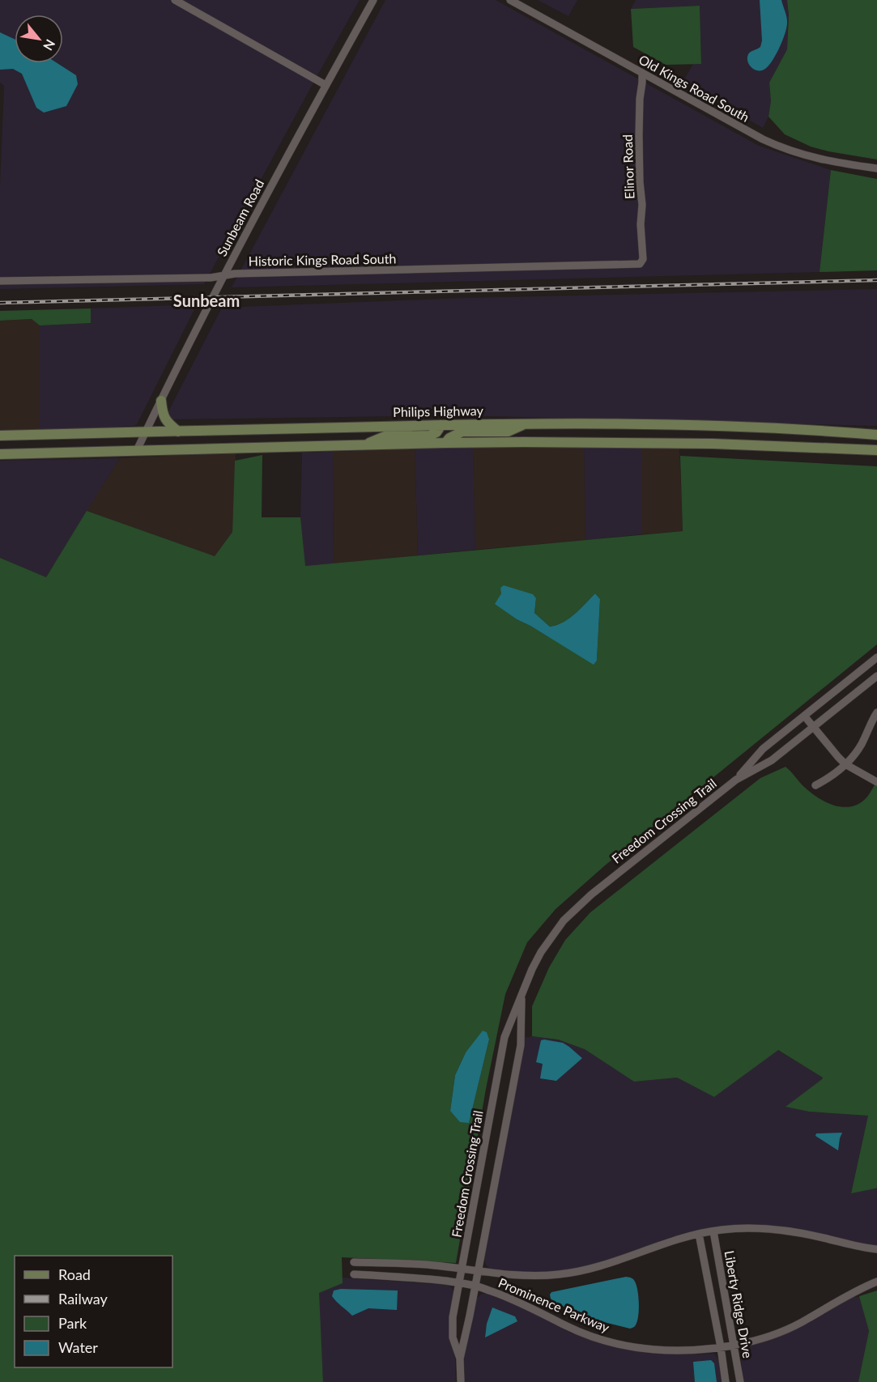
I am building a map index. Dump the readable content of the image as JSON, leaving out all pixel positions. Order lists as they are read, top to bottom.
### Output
{
  "streets": {
    "main road": ["Philips Highway"],
    "street": [
      "Old Kings Road South",
      "Elinor Road",
      "Sunbeam Road",
      "Historic Kings Road South",
      "Freedom Crossing Trail",
      "Liberty Ridge Drive",
      "Prominence Parkway"
    ]
  },
  "crossings": [
    ["Old Kings Road South", "Elinor Road"],
    ["Elinor Road", "Historic Kings Road South"],
    ["Sunbeam Road", "Historic Kings Road South"],
    ["Sunbeam Road", "Philips Highway"],
    ["Freedom Crossing Trail", "Prominence Parkway"],
    ["Liberty Ridge Drive", "Prominence Parkway"]
  ],
  "districts": ["Sunbeam"],
  "legend": [
    "Road",
    "Railway",
    "Park",
    "Water"
  ],
  "north": "bottom right"
}
